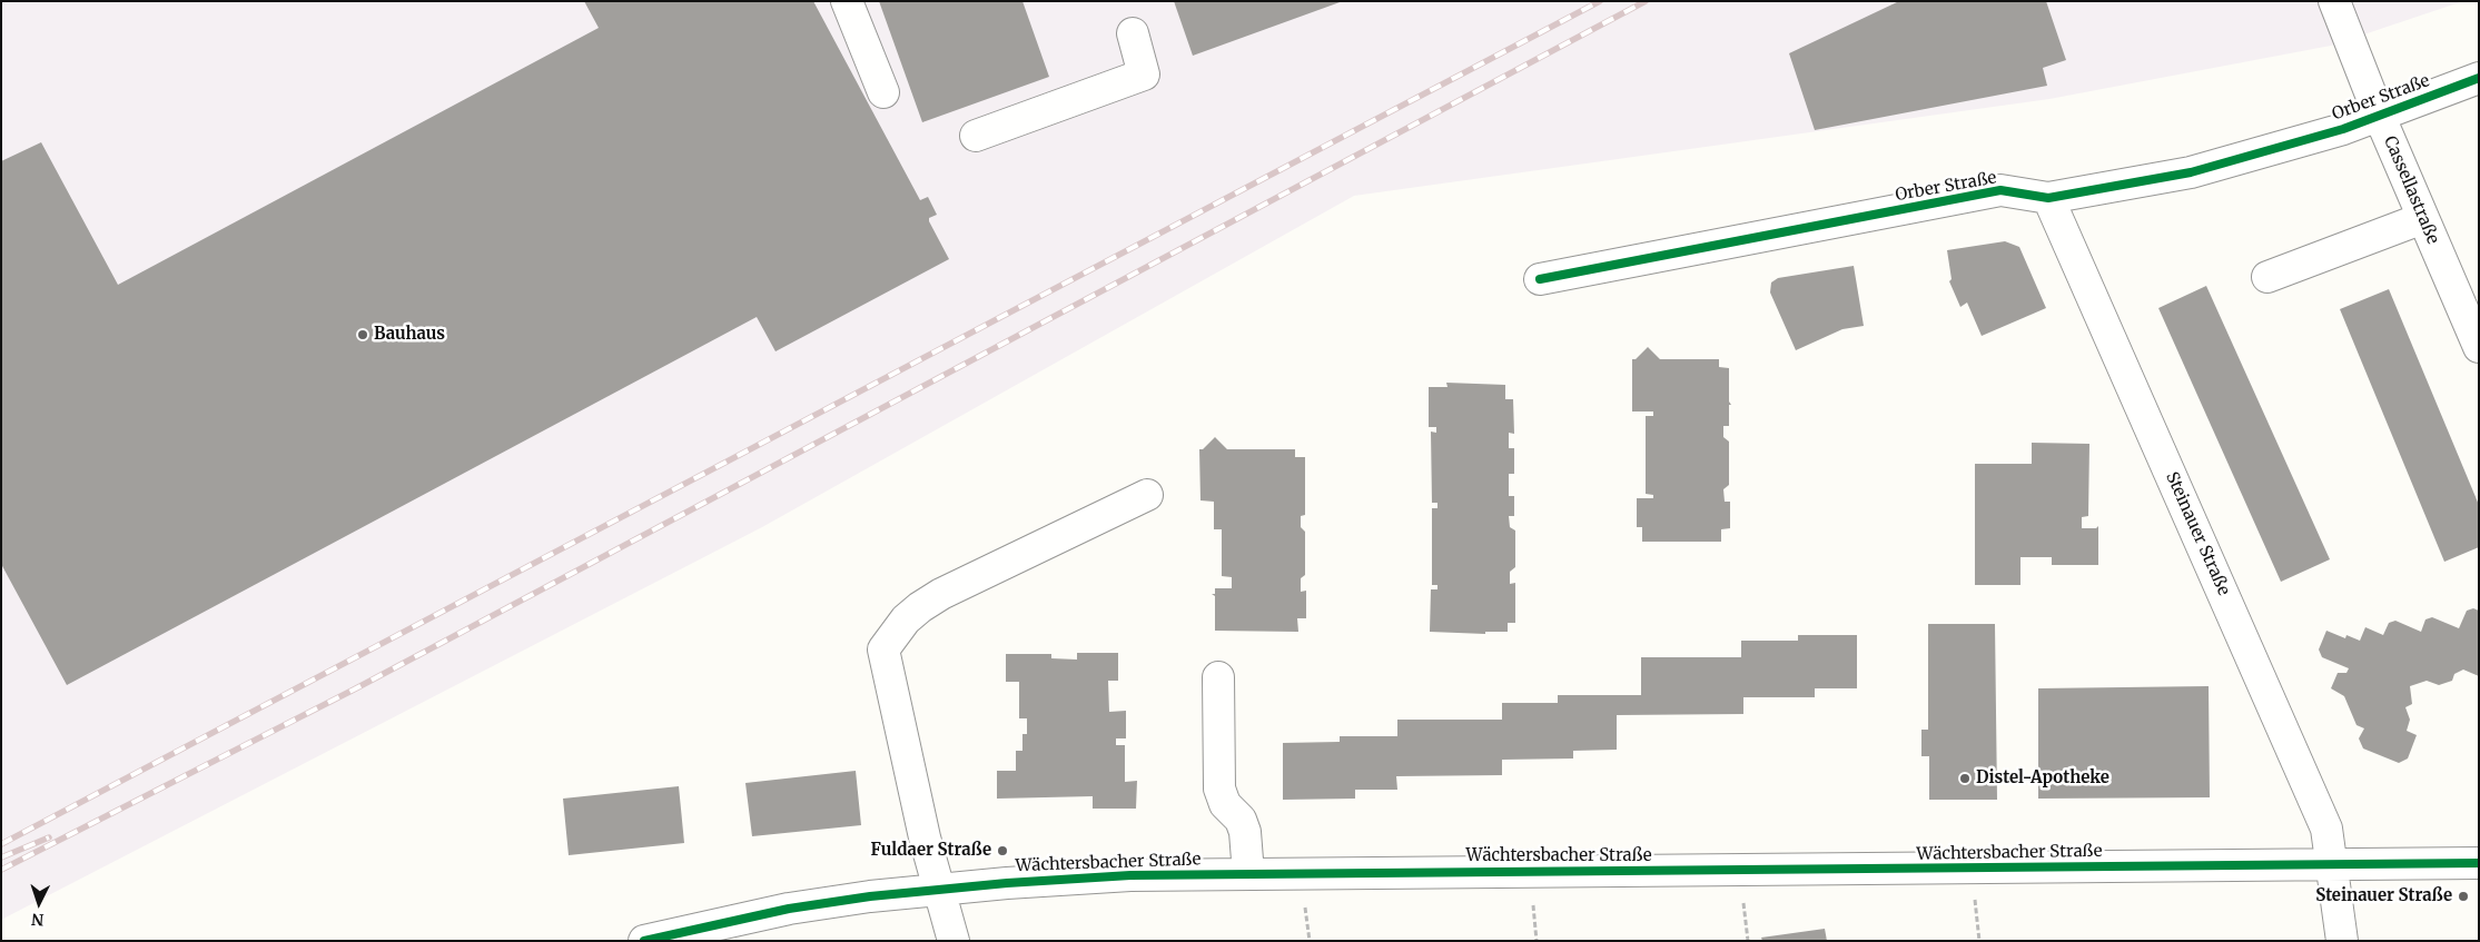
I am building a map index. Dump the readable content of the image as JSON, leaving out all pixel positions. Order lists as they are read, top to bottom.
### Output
{
  "streets": {
    "street": [
      "Orber Straße",
      "Cassellastraße",
      "Steinauer Straße",
      "Wächtersbacher Straße"
    ]
  },
  "crossings": [
    ["Orber Straße", "Cassellastraße"],
    ["Orber Straße", "Steinauer Straße"],
    ["Steinauer Straße", "Wächtersbacher Straße"]
  ],
  "places": [
    "Bauhaus",
    "Distel-Apotheke",
    "Fuldaer Straße",
    "Steinauer Straße"
  ],
  "north": "bottom"
}
